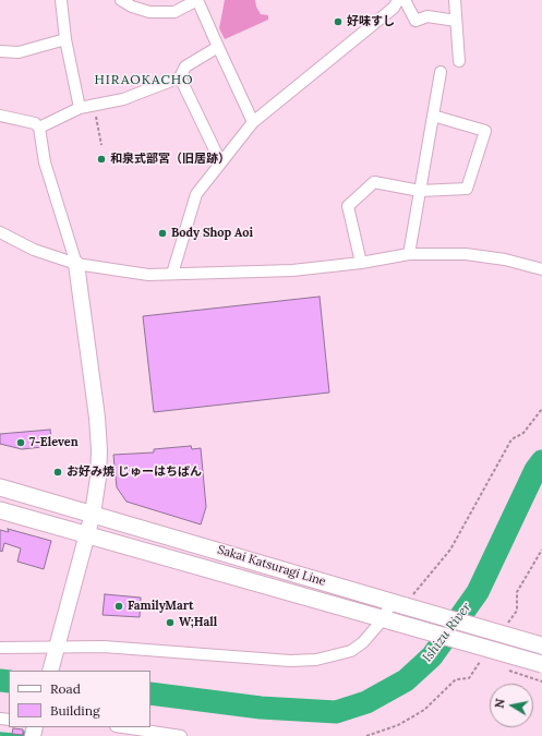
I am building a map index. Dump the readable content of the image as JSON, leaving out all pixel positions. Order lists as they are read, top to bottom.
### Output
{
  "streets": {
    "main road": ["Sakai Katsuragi Line"]
  },
  "districts": ["HIRAOKACHO"],
  "water": ["Ishizu River"],
  "places": [
    "好味すし",
    "和泉式部宮（旧居跡）",
    "Body Shop Aoi",
    "7-Eleven",
    "お好み焼 じゅーはちばん",
    "FamilyMart",
    "W;Hall"
  ],
  "legend": ["Road", "Building"],
  "north": "left"
}
